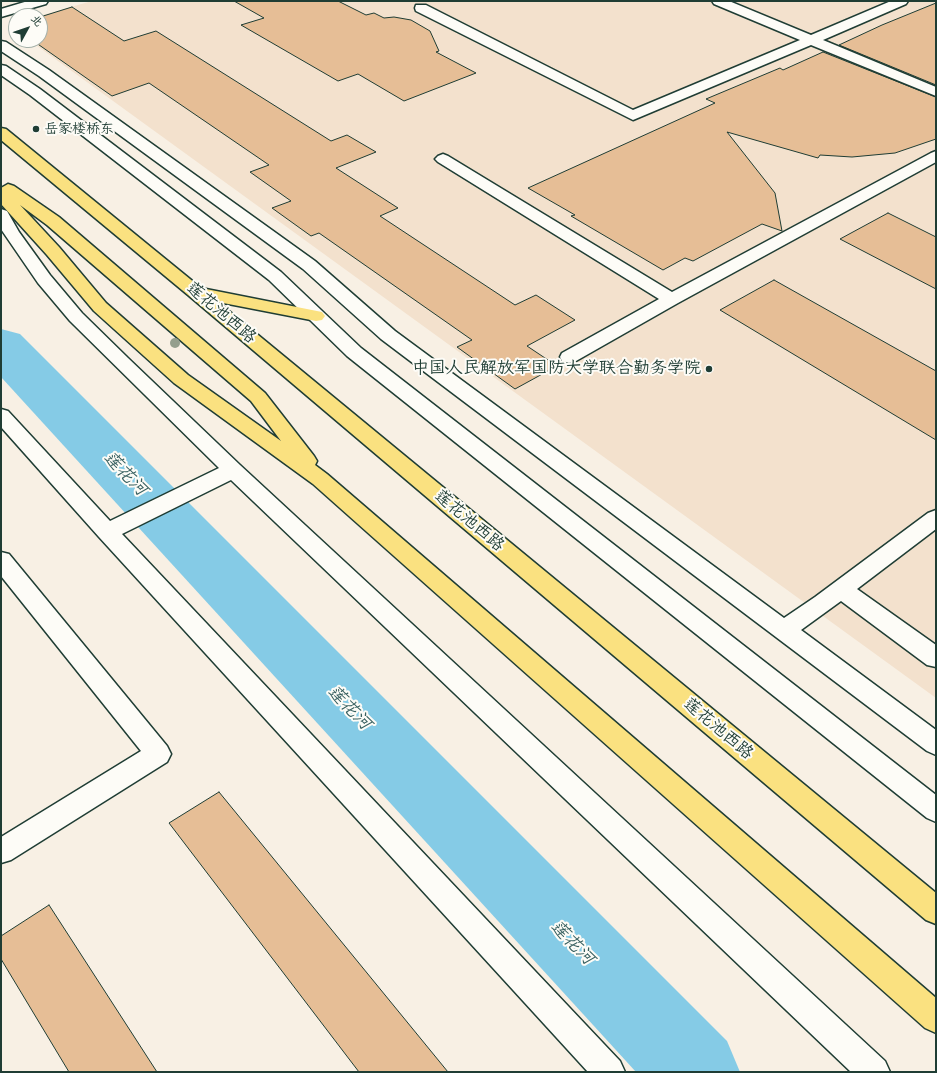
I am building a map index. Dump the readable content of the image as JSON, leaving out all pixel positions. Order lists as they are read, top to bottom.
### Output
{
  "streets": {
    "highway": ["莲花池西路"]
  },
  "water": ["莲花河"],
  "places": ["岳家楼桥东", "中国人民解放军国防大学联合勤务学院"],
  "north": "top right"
}
